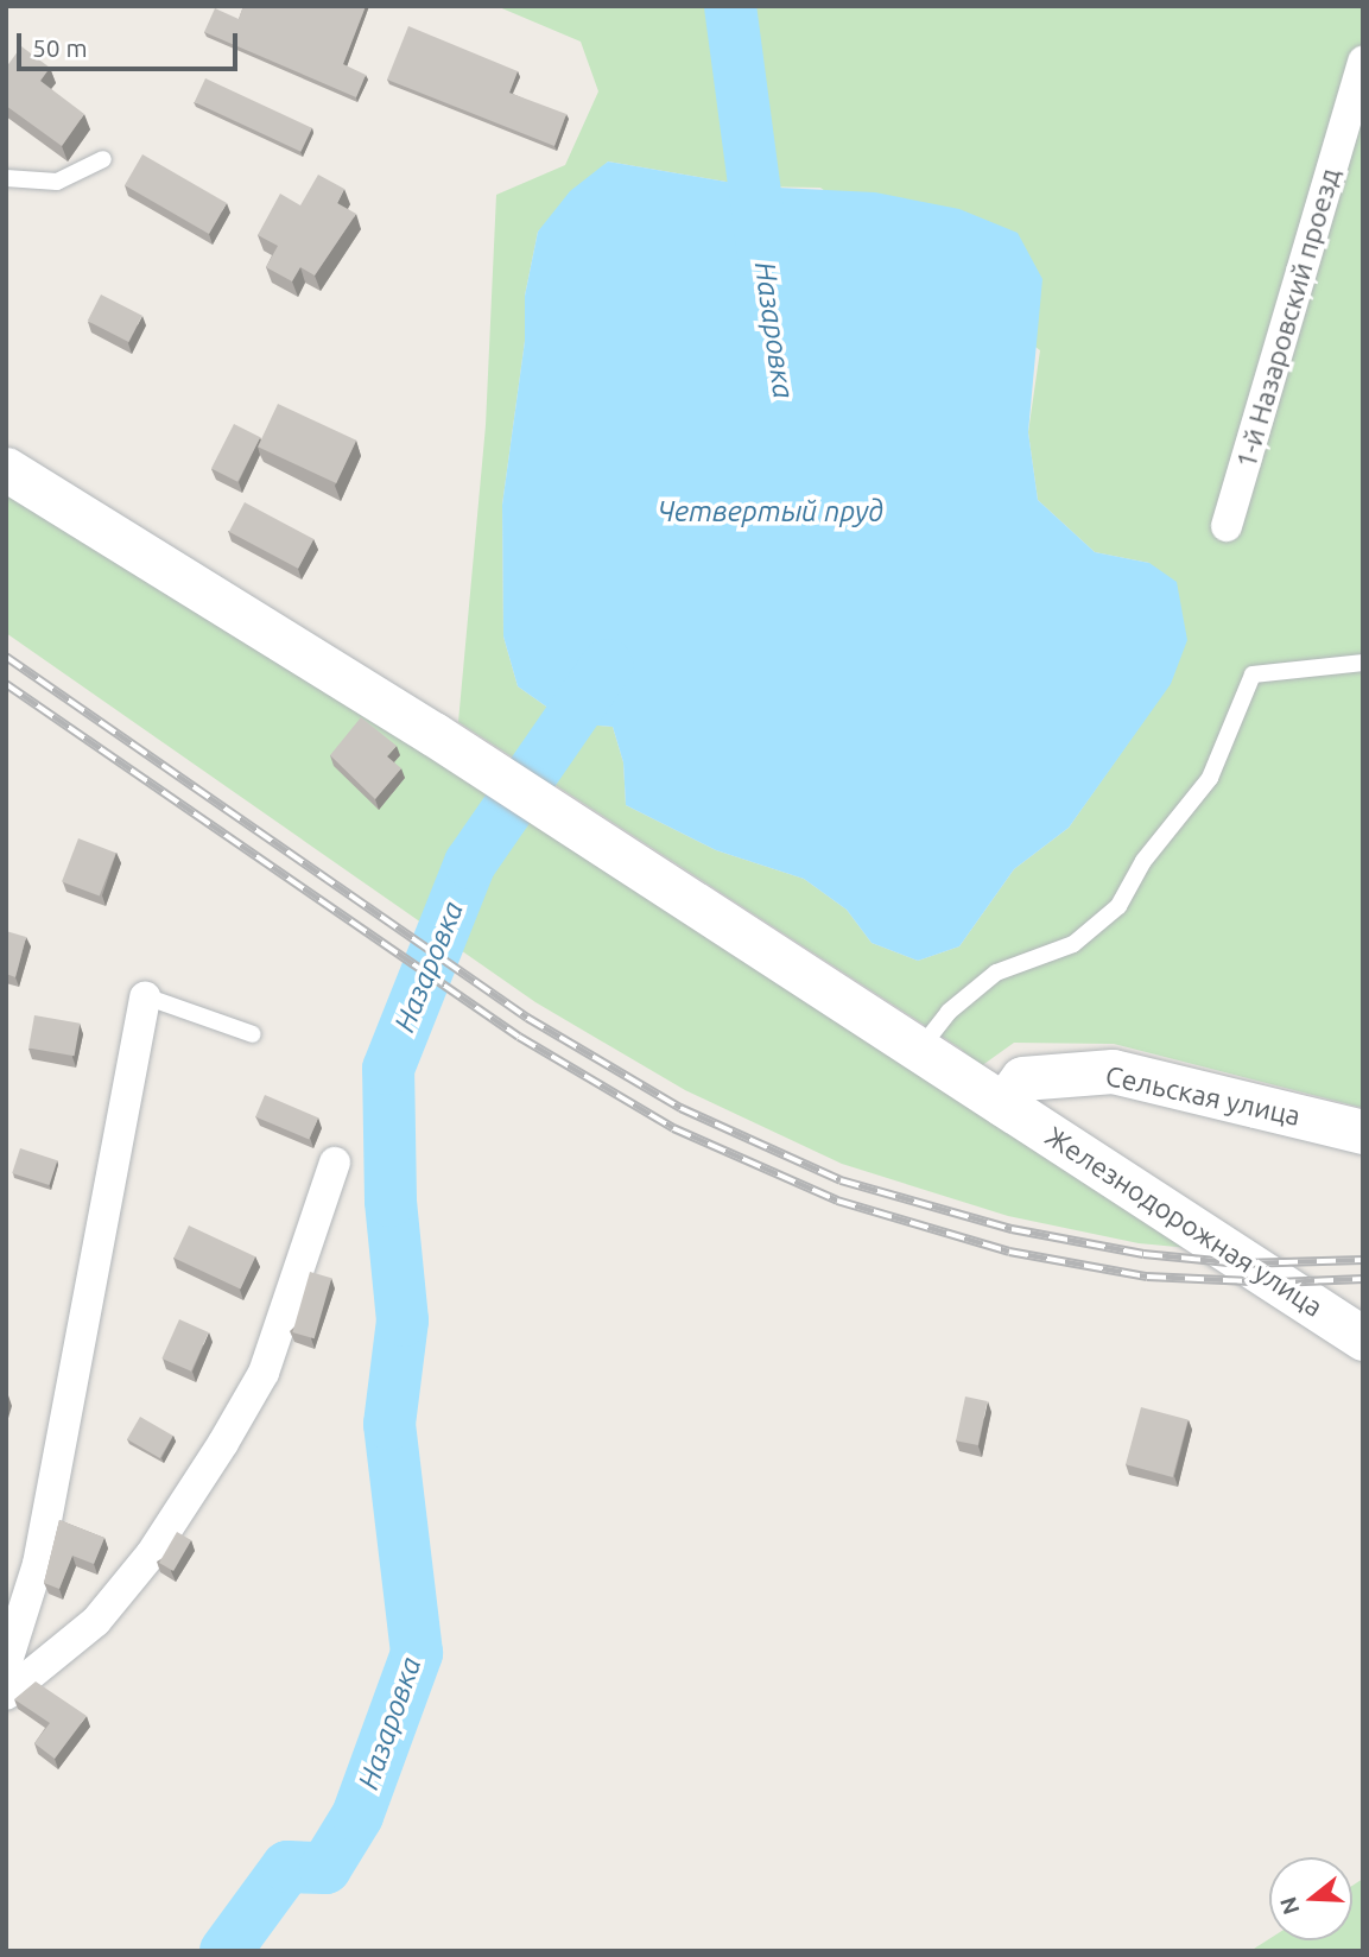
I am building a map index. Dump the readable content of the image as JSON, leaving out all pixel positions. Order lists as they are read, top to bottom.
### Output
{
  "streets": {
    "street": ["1-й Назаровский проезд", "Сельская улица", "Железнодорожная улица"]
  },
  "crossings": [
    ["Сельская улица", "Железнодорожная улица"]
  ],
  "water": ["Назаровка", "Четвертый пруд"],
  "scale_bar": "50 m",
  "north": "left"
}
